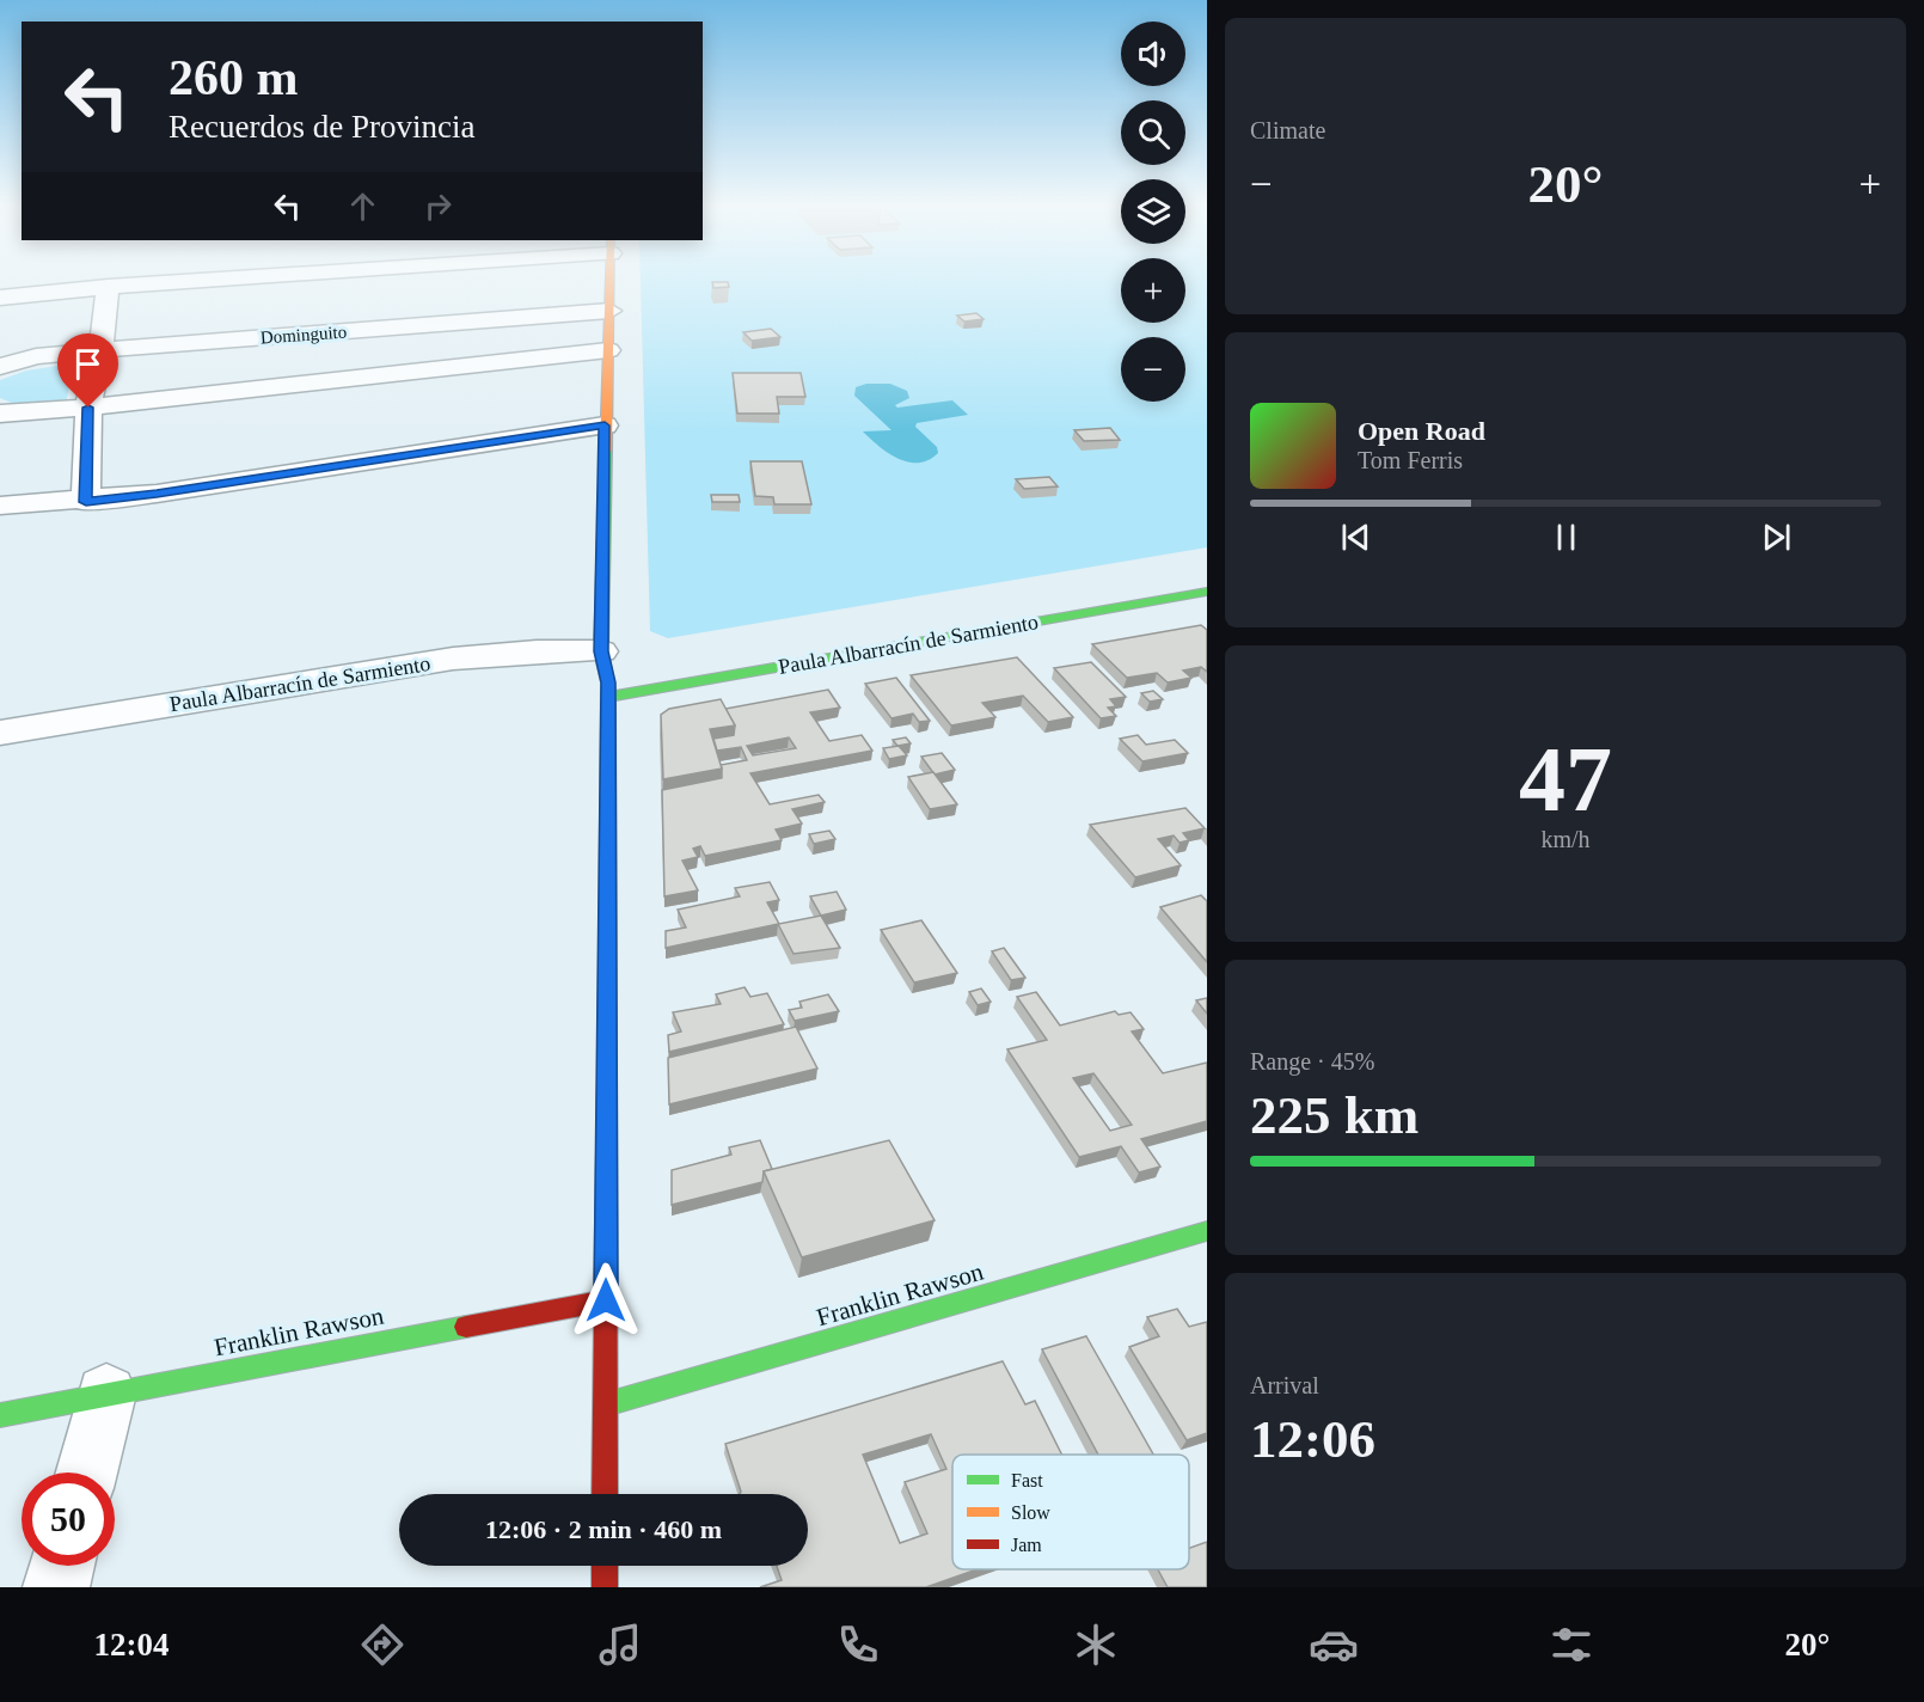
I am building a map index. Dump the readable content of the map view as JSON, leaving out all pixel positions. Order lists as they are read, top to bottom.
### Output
{
  "streets": {
    "main road": ["Paula Albarracín de Sarmiento", "Franklin Rawson"],
    "street": ["Dominguito"]
  },
  "legend": ["Fast", "Slow", "Jam"],
  "page": {
    "tile": [
      "Climate",
      ["47", "km/h"],
      ["Range · 45%", "225 km"],
      ["Arrival", "12:06"]
    ],
    "map_buttons": ["+", "−"],
    "turn": ["260 m", "Recuerdos de Provincia"],
    "heat": ["−", "20°", "+"],
    "song": ["Open Road", "Tom Ferris"],
    "limit": "50",
    "trip": "12:06 · 2 min · 460 m",
    "tabs": ["12:04", "20°"]
  }
}
